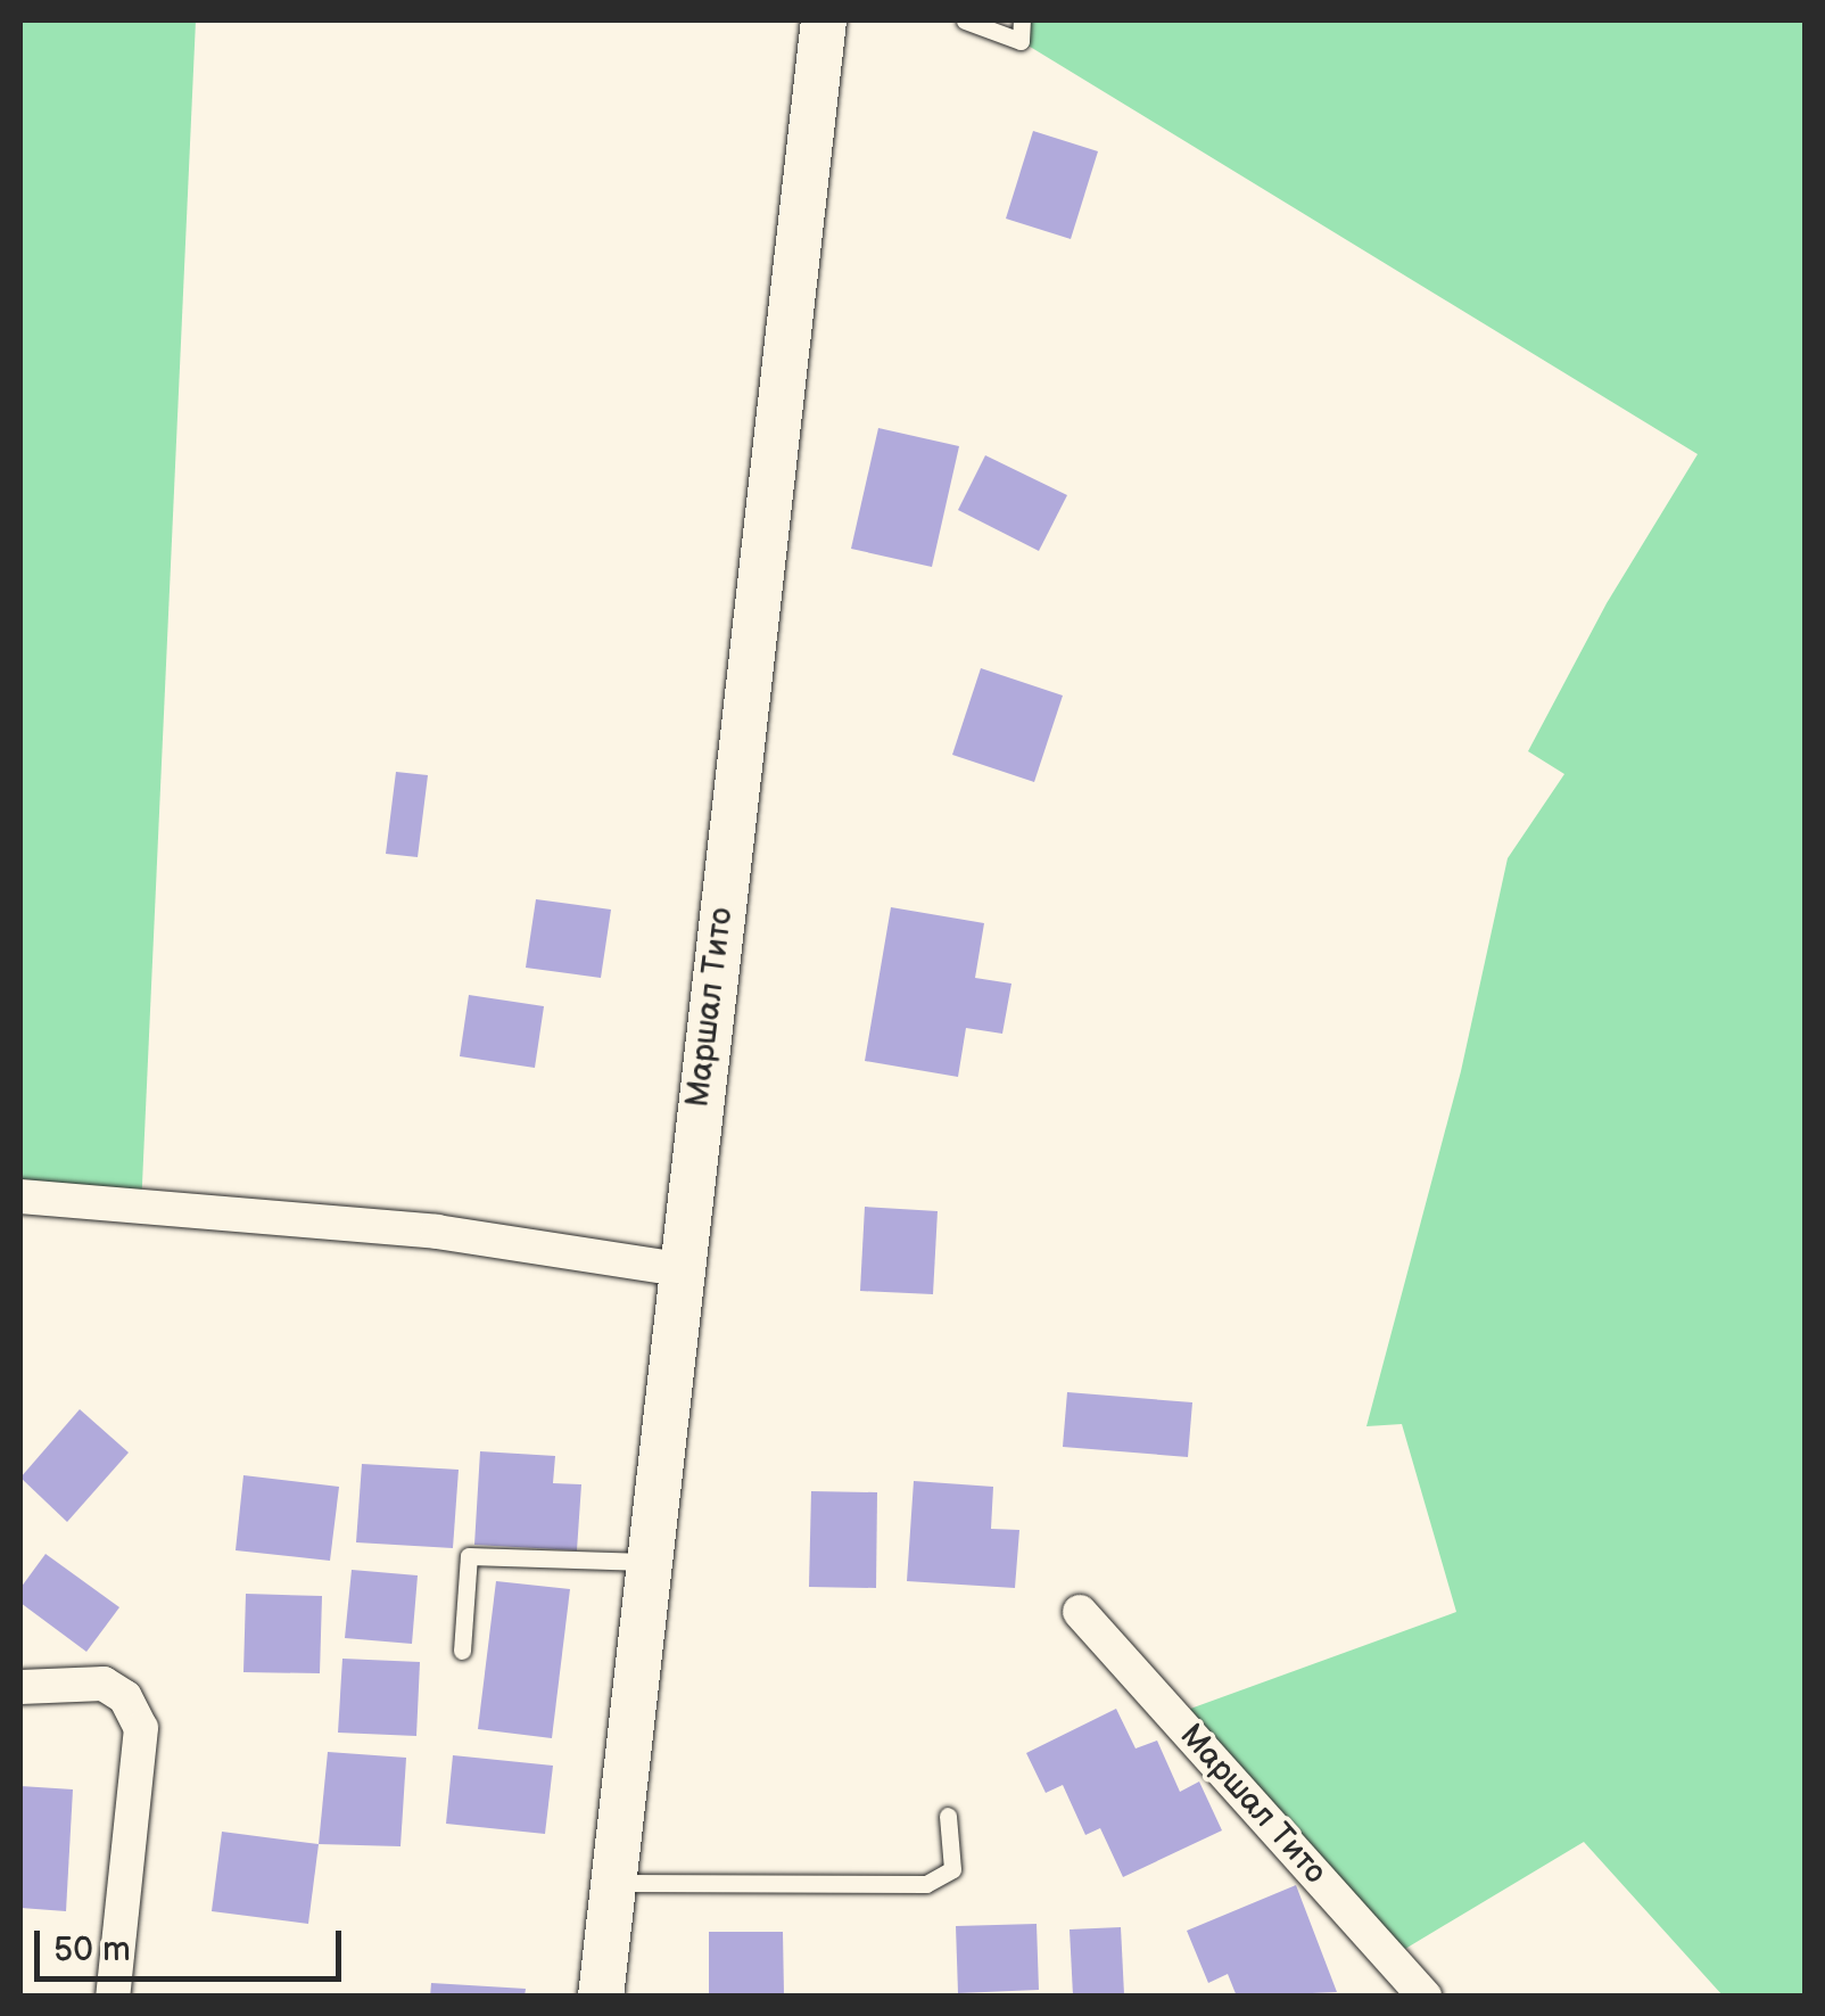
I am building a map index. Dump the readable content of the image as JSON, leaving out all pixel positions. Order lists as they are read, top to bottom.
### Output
{
  "streets": {
    "street": ["Маршал Тито"]
  },
  "scale_bar": "50 m"
}
